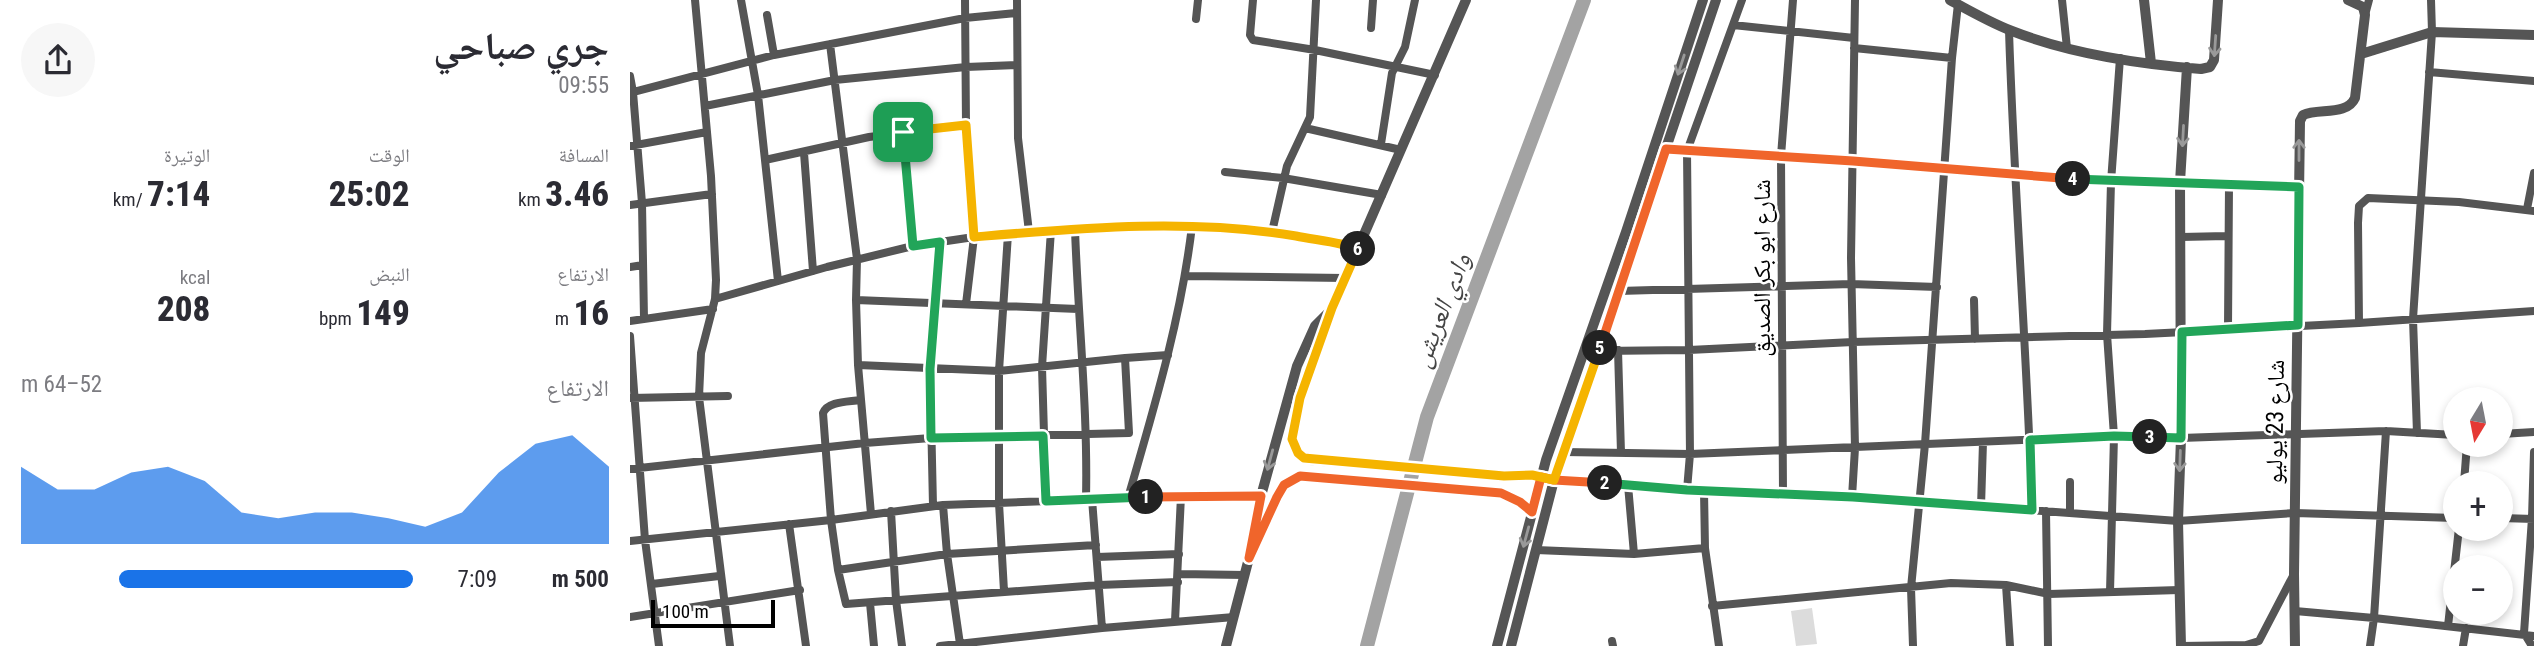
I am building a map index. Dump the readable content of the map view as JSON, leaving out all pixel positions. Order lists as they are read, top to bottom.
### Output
{
  "streets": {
    "street": ["شارع ابو بكر الصديق", "شارع 23 يوليو"]
  },
  "water": ["وادي العريش"],
  "scale_bar": "100 m",
  "north": "bottom",
  "page": {
    "heading": ["جري صباحي", "09:55"],
    "stats": [
      ["المسافة", "3.46 km"],
      ["الوقت", "25:02"],
      ["الوتيرة", "7:14 /km"],
      ["الارتفاع", "16 m"],
      ["النبض", "149 bpm"],
      ["kcal", "208"]
    ],
    "pins": [
      "4",
      "6",
      "5",
      "3",
      "2",
      "1"
    ],
    "chart": ["الارتفاع", "52–64 m"],
    "map_buttons": ["+", "−"],
    "list": [
      {
        "name": "500 m",
        "note": "7:09"
      }
    ],
    "scale": "100 m"
  }
}
